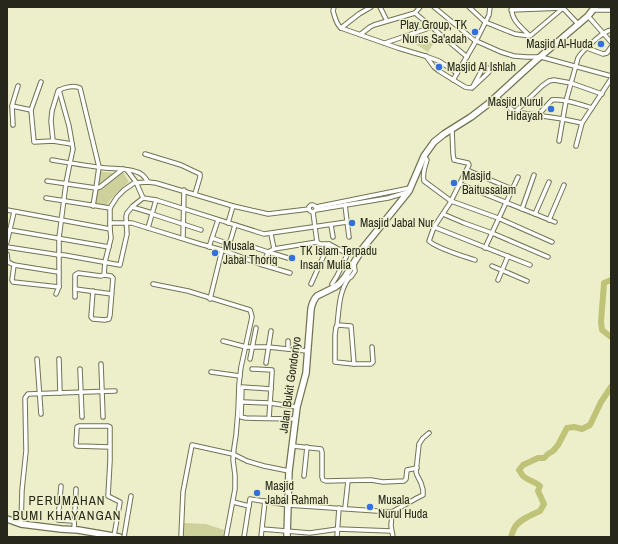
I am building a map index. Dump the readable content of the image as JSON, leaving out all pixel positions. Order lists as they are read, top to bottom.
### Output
{
  "streets": {
    "street": ["Jalan Bukit Gondoriyo"]
  },
  "districts": ["PERUMAHAN BUMI KHAYANGAN"],
  "places": [
    "Play Group, TK Nurus Sa'adah",
    "Masjid Al-Huda",
    "Masjid Al Ishlah",
    "Masjid Nurul Hidayah",
    "Masjid Baitussalam",
    "Masjid Jabal Nur",
    "Musala Jabal Thoriq",
    "TK Islam Terpadu Insan Mulia",
    "Masjid Jabal Rahmah",
    "Musala Nurul Huda"
  ]
}
